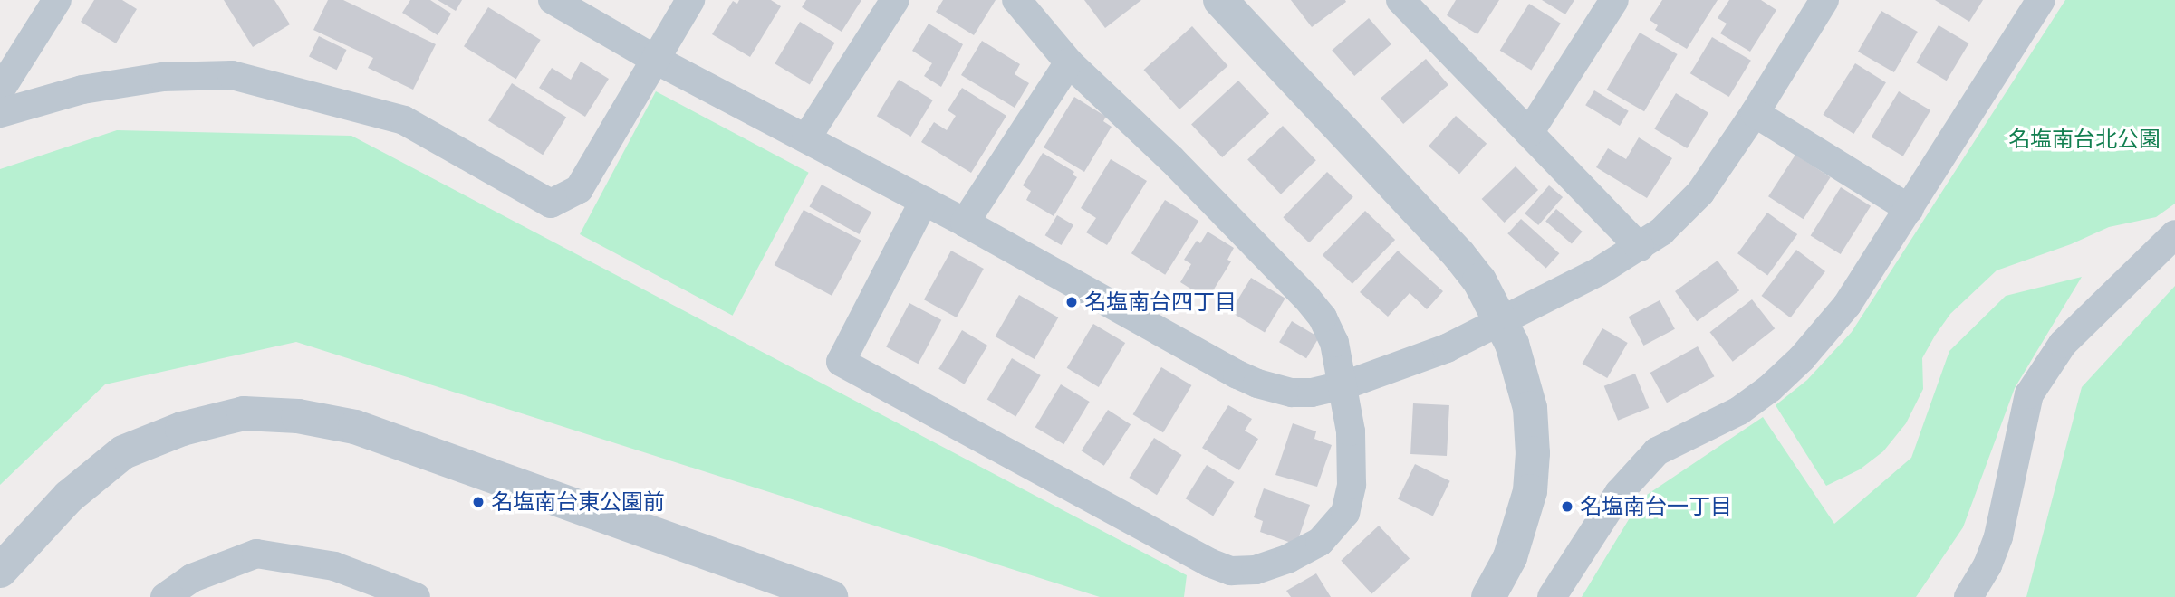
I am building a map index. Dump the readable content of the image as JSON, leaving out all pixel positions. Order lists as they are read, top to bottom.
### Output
{
  "parks": ["名塩南台北公園"],
  "places": ["名塩南台四丁目", "名塩南台東公園前", "名塩南台一丁目"]
}
